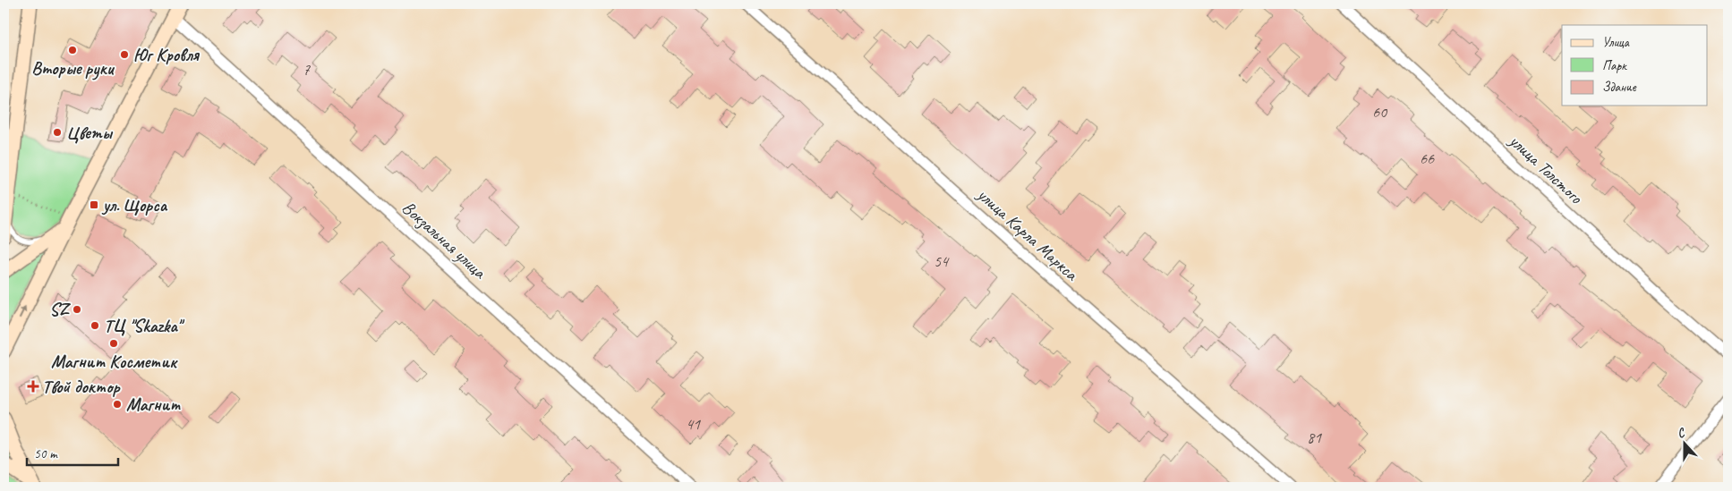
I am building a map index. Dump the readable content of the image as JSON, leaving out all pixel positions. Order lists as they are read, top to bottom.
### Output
{
  "streets": {
    "street": ["улица Толстого", "улица Карла Маркса", "Вокзальная улица"]
  },
  "places": {
    "other": [
      "Вторые руки",
      "Юг Кровля",
      "Цветы",
      "SZ",
      "ТЦ \"Skazka\"",
      "Магнит Косметик",
      "Магнит"
    ],
    "transit": ["ул. Щорса"],
    "health": ["Твой доктор"]
  },
  "house_numbers": [
    "7",
    "60",
    "66",
    "54",
    "41",
    "81"
  ],
  "legend": ["Улица", "Парк", "Здание"],
  "scale_bar": "50 m",
  "north": "top"
}
